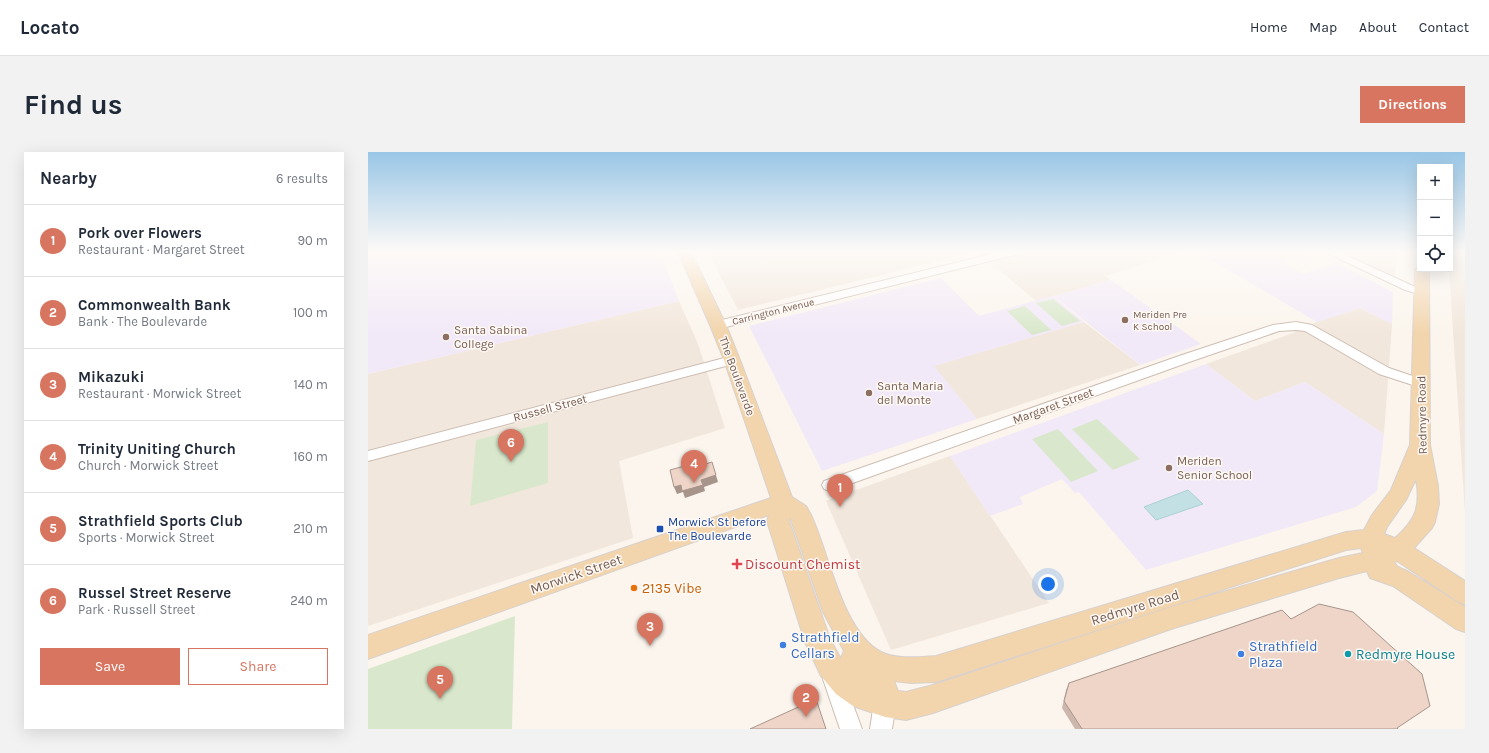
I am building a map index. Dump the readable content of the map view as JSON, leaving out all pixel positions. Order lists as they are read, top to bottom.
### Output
{
  "streets": {
    "main road": ["The Boulevarde", "Redmyre Road", "Morwick Street"],
    "street": ["Carrington Avenue", "Margaret Street", "Russell Street"]
  },
  "crossings": [
    ["Carrington Avenue", "The Boulevarde"],
    ["The Boulevarde", "Russell Street"],
    ["The Boulevarde", "Morwick Street"],
    ["Margaret Street", "Redmyre Road"]
  ],
  "places": {
    "other": [
      "Meriden Pre K School",
      "Santa Sabina College",
      "Santa Maria del Monte",
      "Meriden Senior School",
      "2135 Vibe",
      "Strathfield Cellars",
      "Strathfield Plaza",
      "Redmyre House"
    ],
    "transit": ["Morwick St before The Boulevarde"],
    "health": ["Discount Chemist"]
  },
  "page": {
    "header": "Locato",
    "nav": [
      "Home",
      "Map",
      "About",
      "Contact"
    ],
    "buttons": [
      "Directions",
      ["Save", "Share"]
    ],
    "title": "Find us",
    "heading": ["Nearby", "6 results"],
    "map_buttons": ["+", "−"],
    "list": [
      {
        "mark": "1",
        "name": "Pork over Flowers",
        "note": "Restaurant · Margaret Street",
        "value": "90 m"
      },
      {
        "mark": "2",
        "name": "Commonwealth Bank",
        "note": "Bank · The Boulevarde",
        "value": "100 m"
      },
      {
        "mark": "3",
        "name": "Mikazuki",
        "note": "Restaurant · Morwick Street",
        "value": "140 m"
      },
      {
        "mark": "4",
        "name": "Trinity Uniting Church",
        "note": "Church · Morwick Street",
        "value": "160 m"
      },
      {
        "mark": "5",
        "name": "Strathfield Sports Club",
        "note": "Sports · Morwick Street",
        "value": "210 m"
      },
      {
        "mark": "6",
        "name": "Russel Street Reserve",
        "note": "Park · Russell Street",
        "value": "240 m"
      }
    ],
    "pins": [
      "6",
      "4",
      "1",
      "3",
      "5",
      "2"
    ]
  }
}
